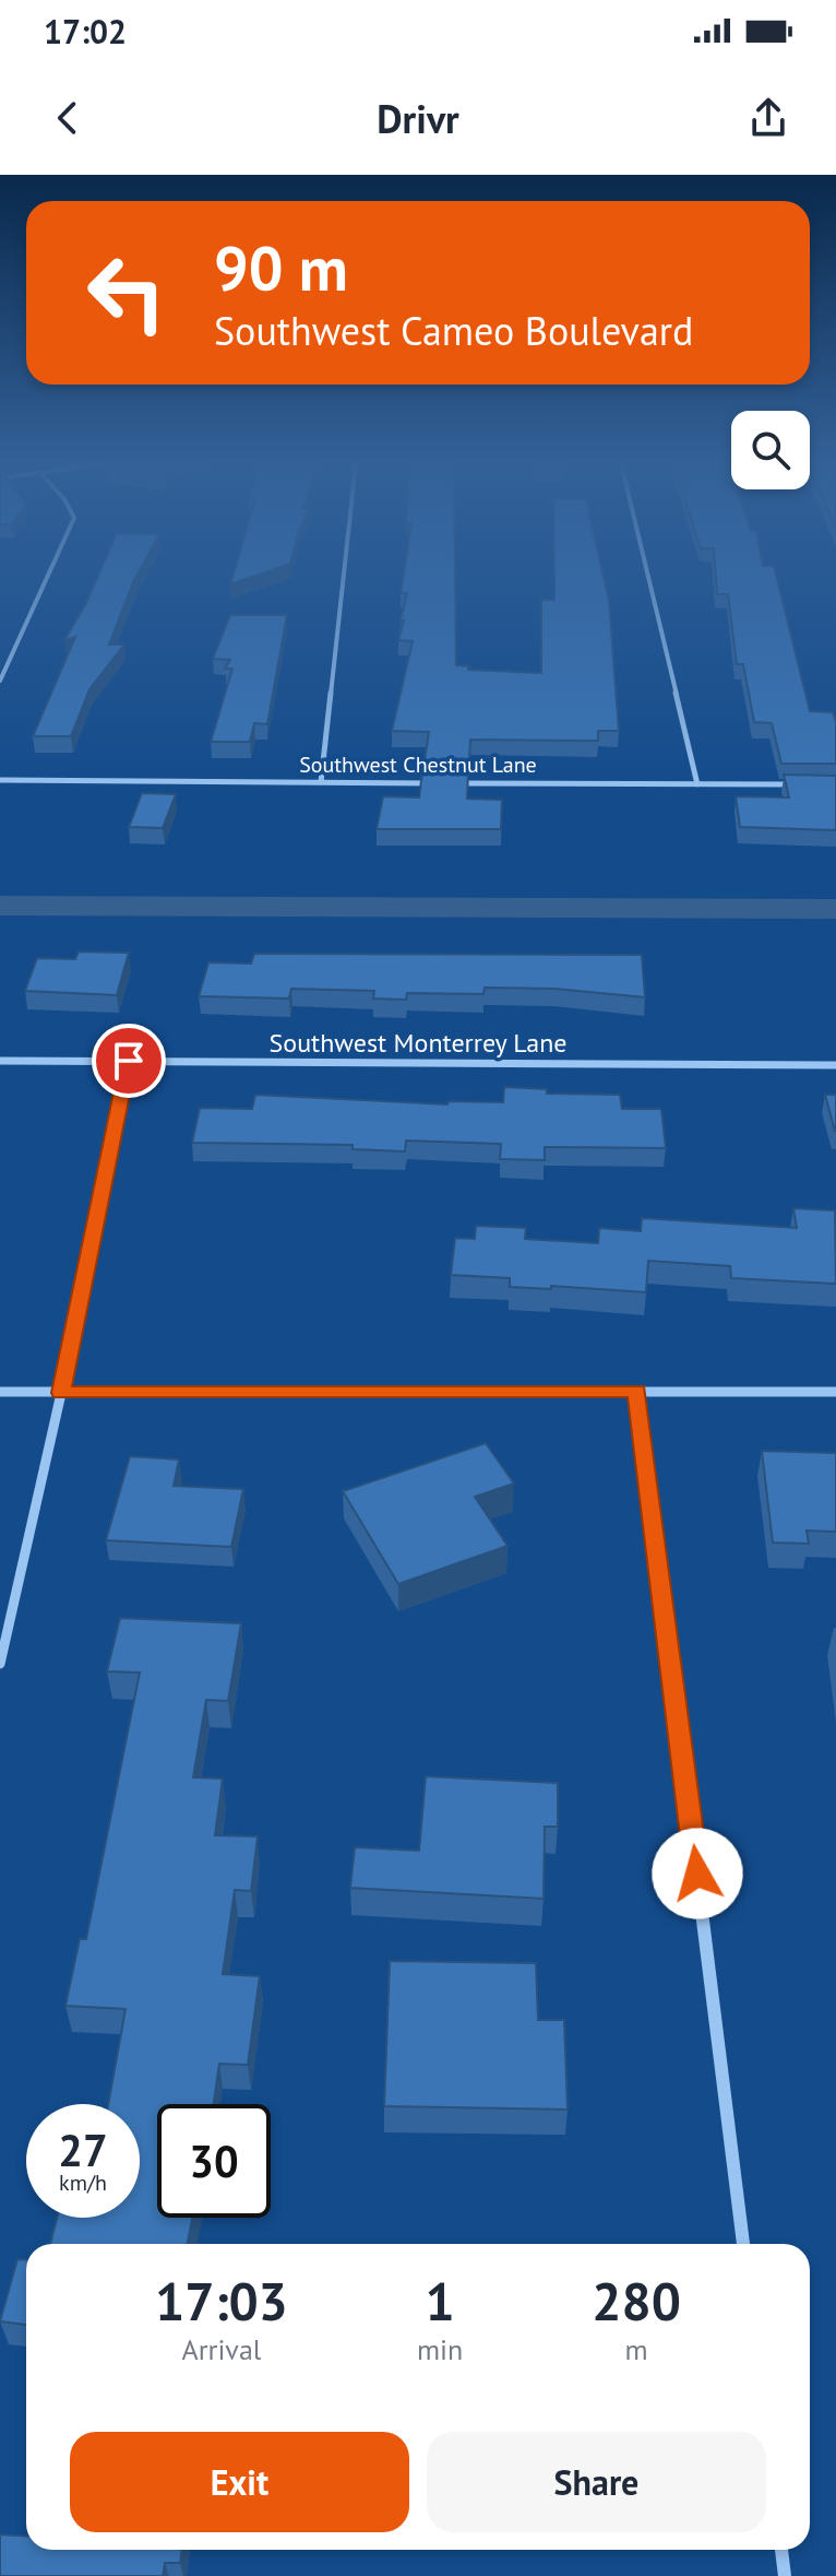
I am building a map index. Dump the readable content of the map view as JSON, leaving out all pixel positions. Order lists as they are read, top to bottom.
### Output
{
  "streets": {
    "street": ["Southwest Chestnut Lane", "Southwest Monterrey Lane"]
  },
  "page": {
    "status": "17:02",
    "header": "Drivr",
    "turn": ["90 m", "Southwest Cameo Boulevard"],
    "speed": "27 km/h",
    "limit": "30",
    "eta": [
      "17:03",
      "Arrival",
      "1",
      "min",
      "280",
      "m"
    ],
    "buttons": ["Exit", "Share"]
  }
}
